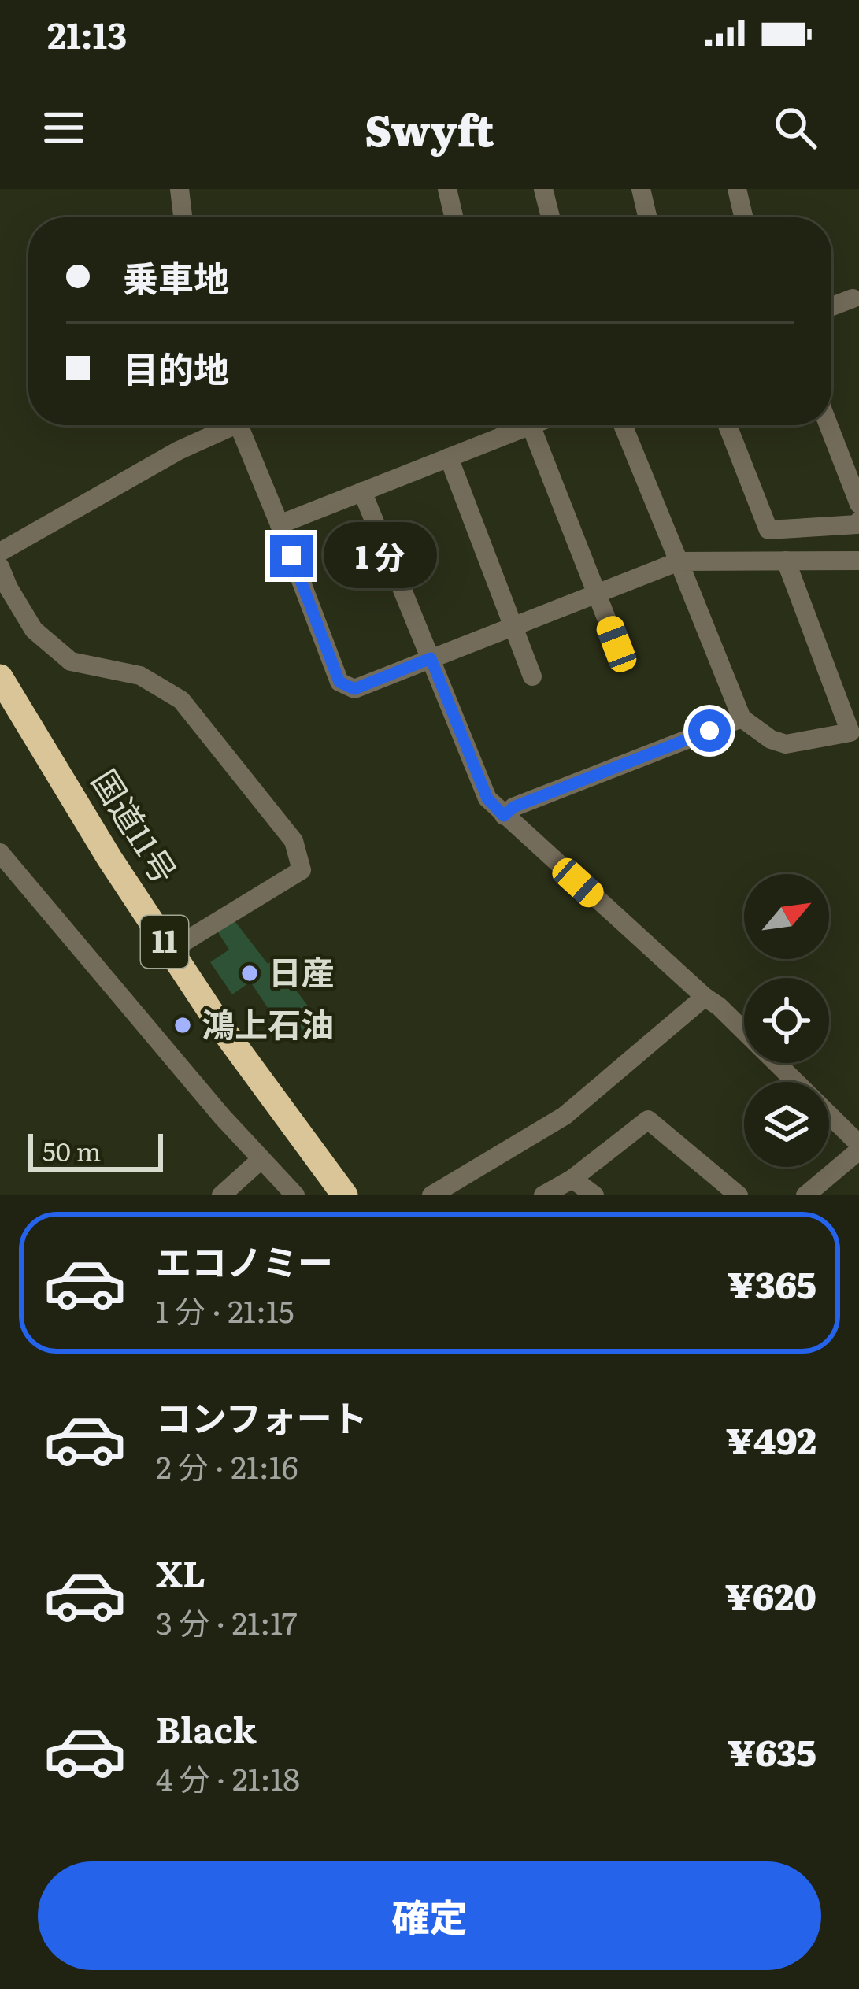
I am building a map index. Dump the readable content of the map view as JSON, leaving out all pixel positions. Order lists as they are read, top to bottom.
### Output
{
  "streets": {
    "highway": ["国道11号", "11"]
  },
  "places": ["日産", "鴻上石油"],
  "scale_bar": "50 m",
  "north": "top right",
  "page": {
    "status": "21:13",
    "header": "Swyft",
    "banner": ["乗車地", "目的地"],
    "bubble": "1 分",
    "scale": "50 m",
    "list": [
      {
        "name": "エコノミー",
        "note": "1 分 · 21:15",
        "value": "¥365"
      },
      {
        "name": "コンフォート",
        "note": "2 分 · 21:16",
        "value": "¥492"
      },
      {
        "name": "XL",
        "note": "3 分 · 21:17",
        "value": "¥620"
      },
      {
        "name": "Black",
        "note": "4 分 · 21:18",
        "value": "¥635"
      }
    ],
    "buttons": "確定"
  }
}
